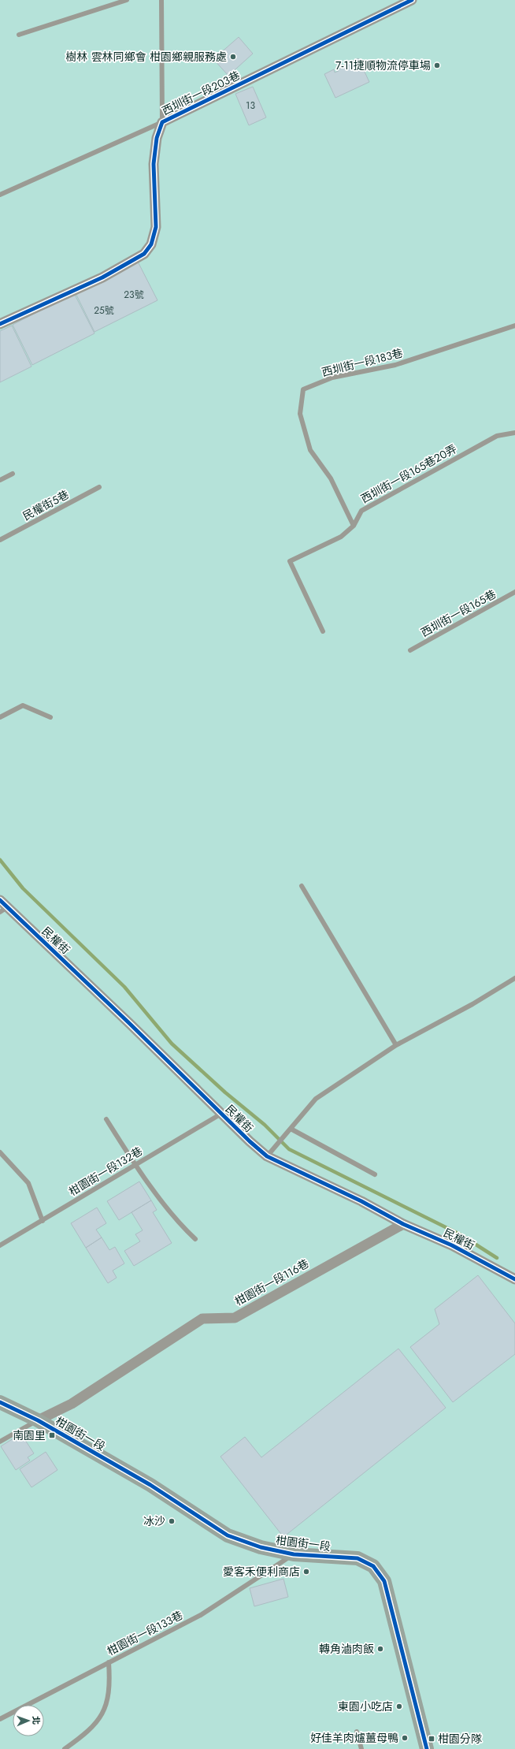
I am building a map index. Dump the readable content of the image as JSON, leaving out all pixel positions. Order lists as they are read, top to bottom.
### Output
{
  "streets": {
    "street": [
      "西圳街一段203巷",
      "民權街",
      "柑園街一段116巷",
      "柑園街一段"
    ],
    "lane": [
      "西圳街一段183巷",
      "西圳街一段165巷20弄",
      "民權街5巷",
      "西圳街一段165巷",
      "柑園街一段132巷",
      "柑園街一段133巷"
    ]
  },
  "crossings": [
    ["西圳街一段183巷", "西圳街一段165巷20弄"],
    ["民權街", "柑園街一段132巷"],
    ["民權街", "柑園街一段116巷"],
    ["柑園街一段116巷", "柑園街一段"],
    ["柑園街一段", "柑園街一段133巷"]
  ],
  "places": {
    "other": [
      "樹林 雲林同鄉會 柑園鄉親服務處",
      "7-11捷順物流停車場",
      "冰沙",
      "愛客禾便利商店",
      "轉角滷肉飯",
      "東園小吃店",
      "好佳羊肉爐薑母鴨"
    ],
    "transit": ["南園里", "柑園分隊"]
  },
  "house_numbers": ["13", "23號", "25號"],
  "north": "right"
}
